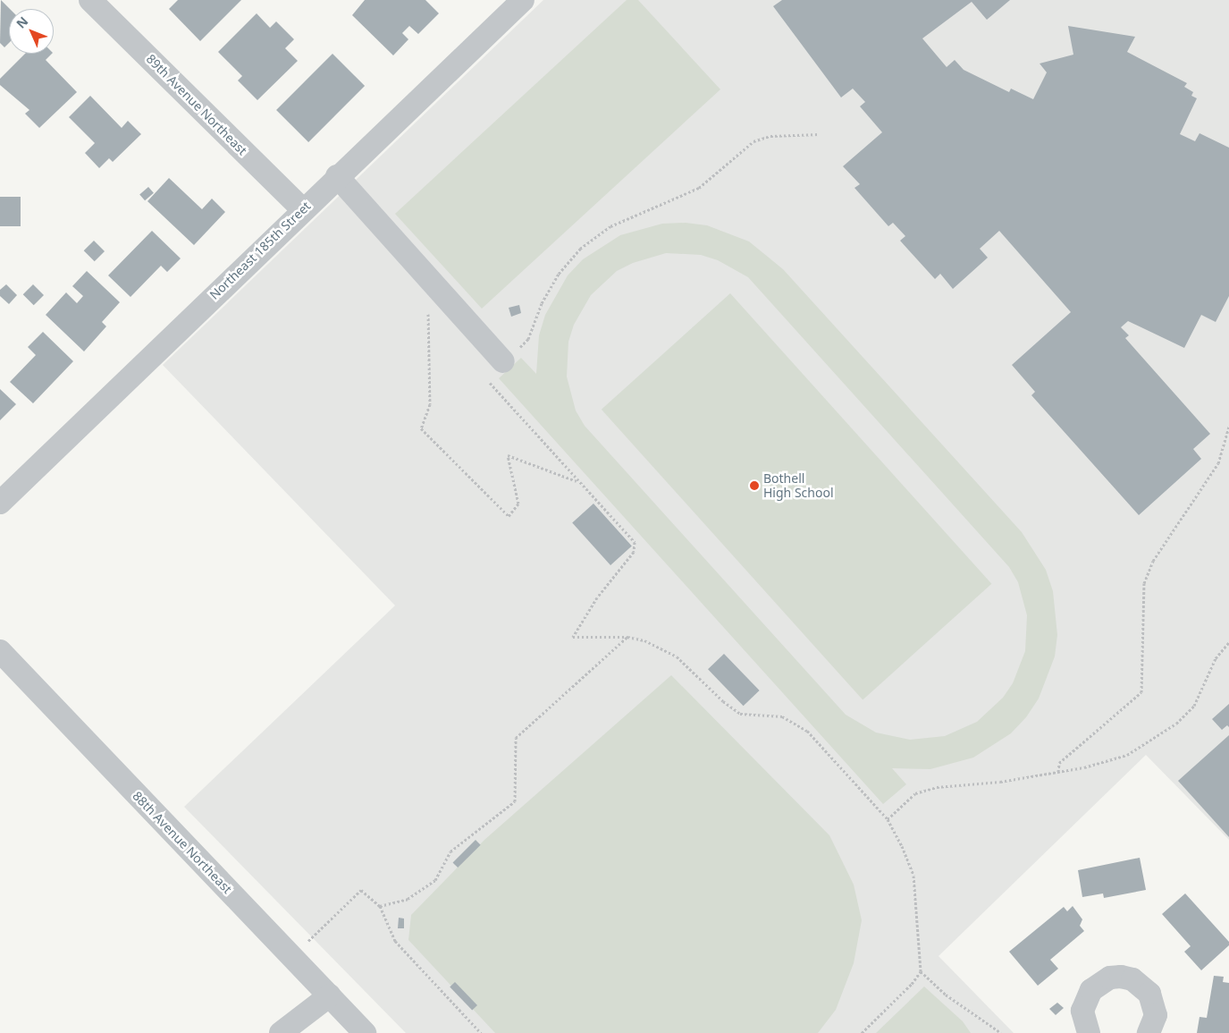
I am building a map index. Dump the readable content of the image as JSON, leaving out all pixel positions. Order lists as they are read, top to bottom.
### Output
{
  "streets": {
    "street": ["89th Avenue Northeast", "Northeast 185th Street", "88th Avenue Northeast"]
  },
  "crossings": [
    ["89th Avenue Northeast", "Northeast 185th Street"]
  ],
  "places": ["Bothell High School"],
  "north": "top left"
}
